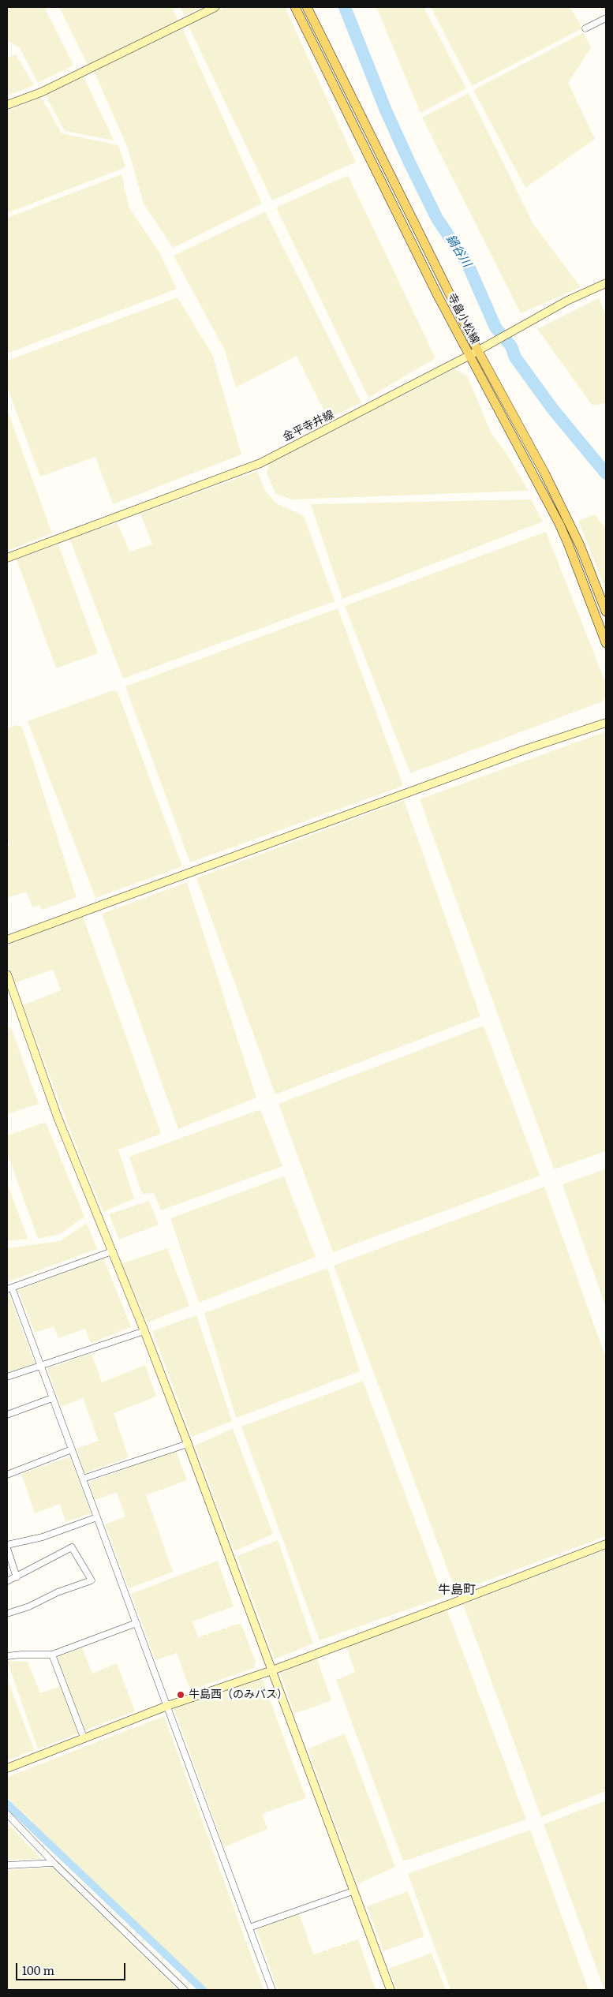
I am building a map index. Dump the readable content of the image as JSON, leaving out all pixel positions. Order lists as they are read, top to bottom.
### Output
{
  "streets": {
    "main road": ["寺畠小松線"],
    "street": ["金平寺井線"]
  },
  "crossings": [
    ["寺畠小松線", "金平寺井線"]
  ],
  "districts": ["牛島町"],
  "water": ["鍋谷川"],
  "places": ["牛島西（のみバス）"],
  "scale_bar": "100 m"
}
